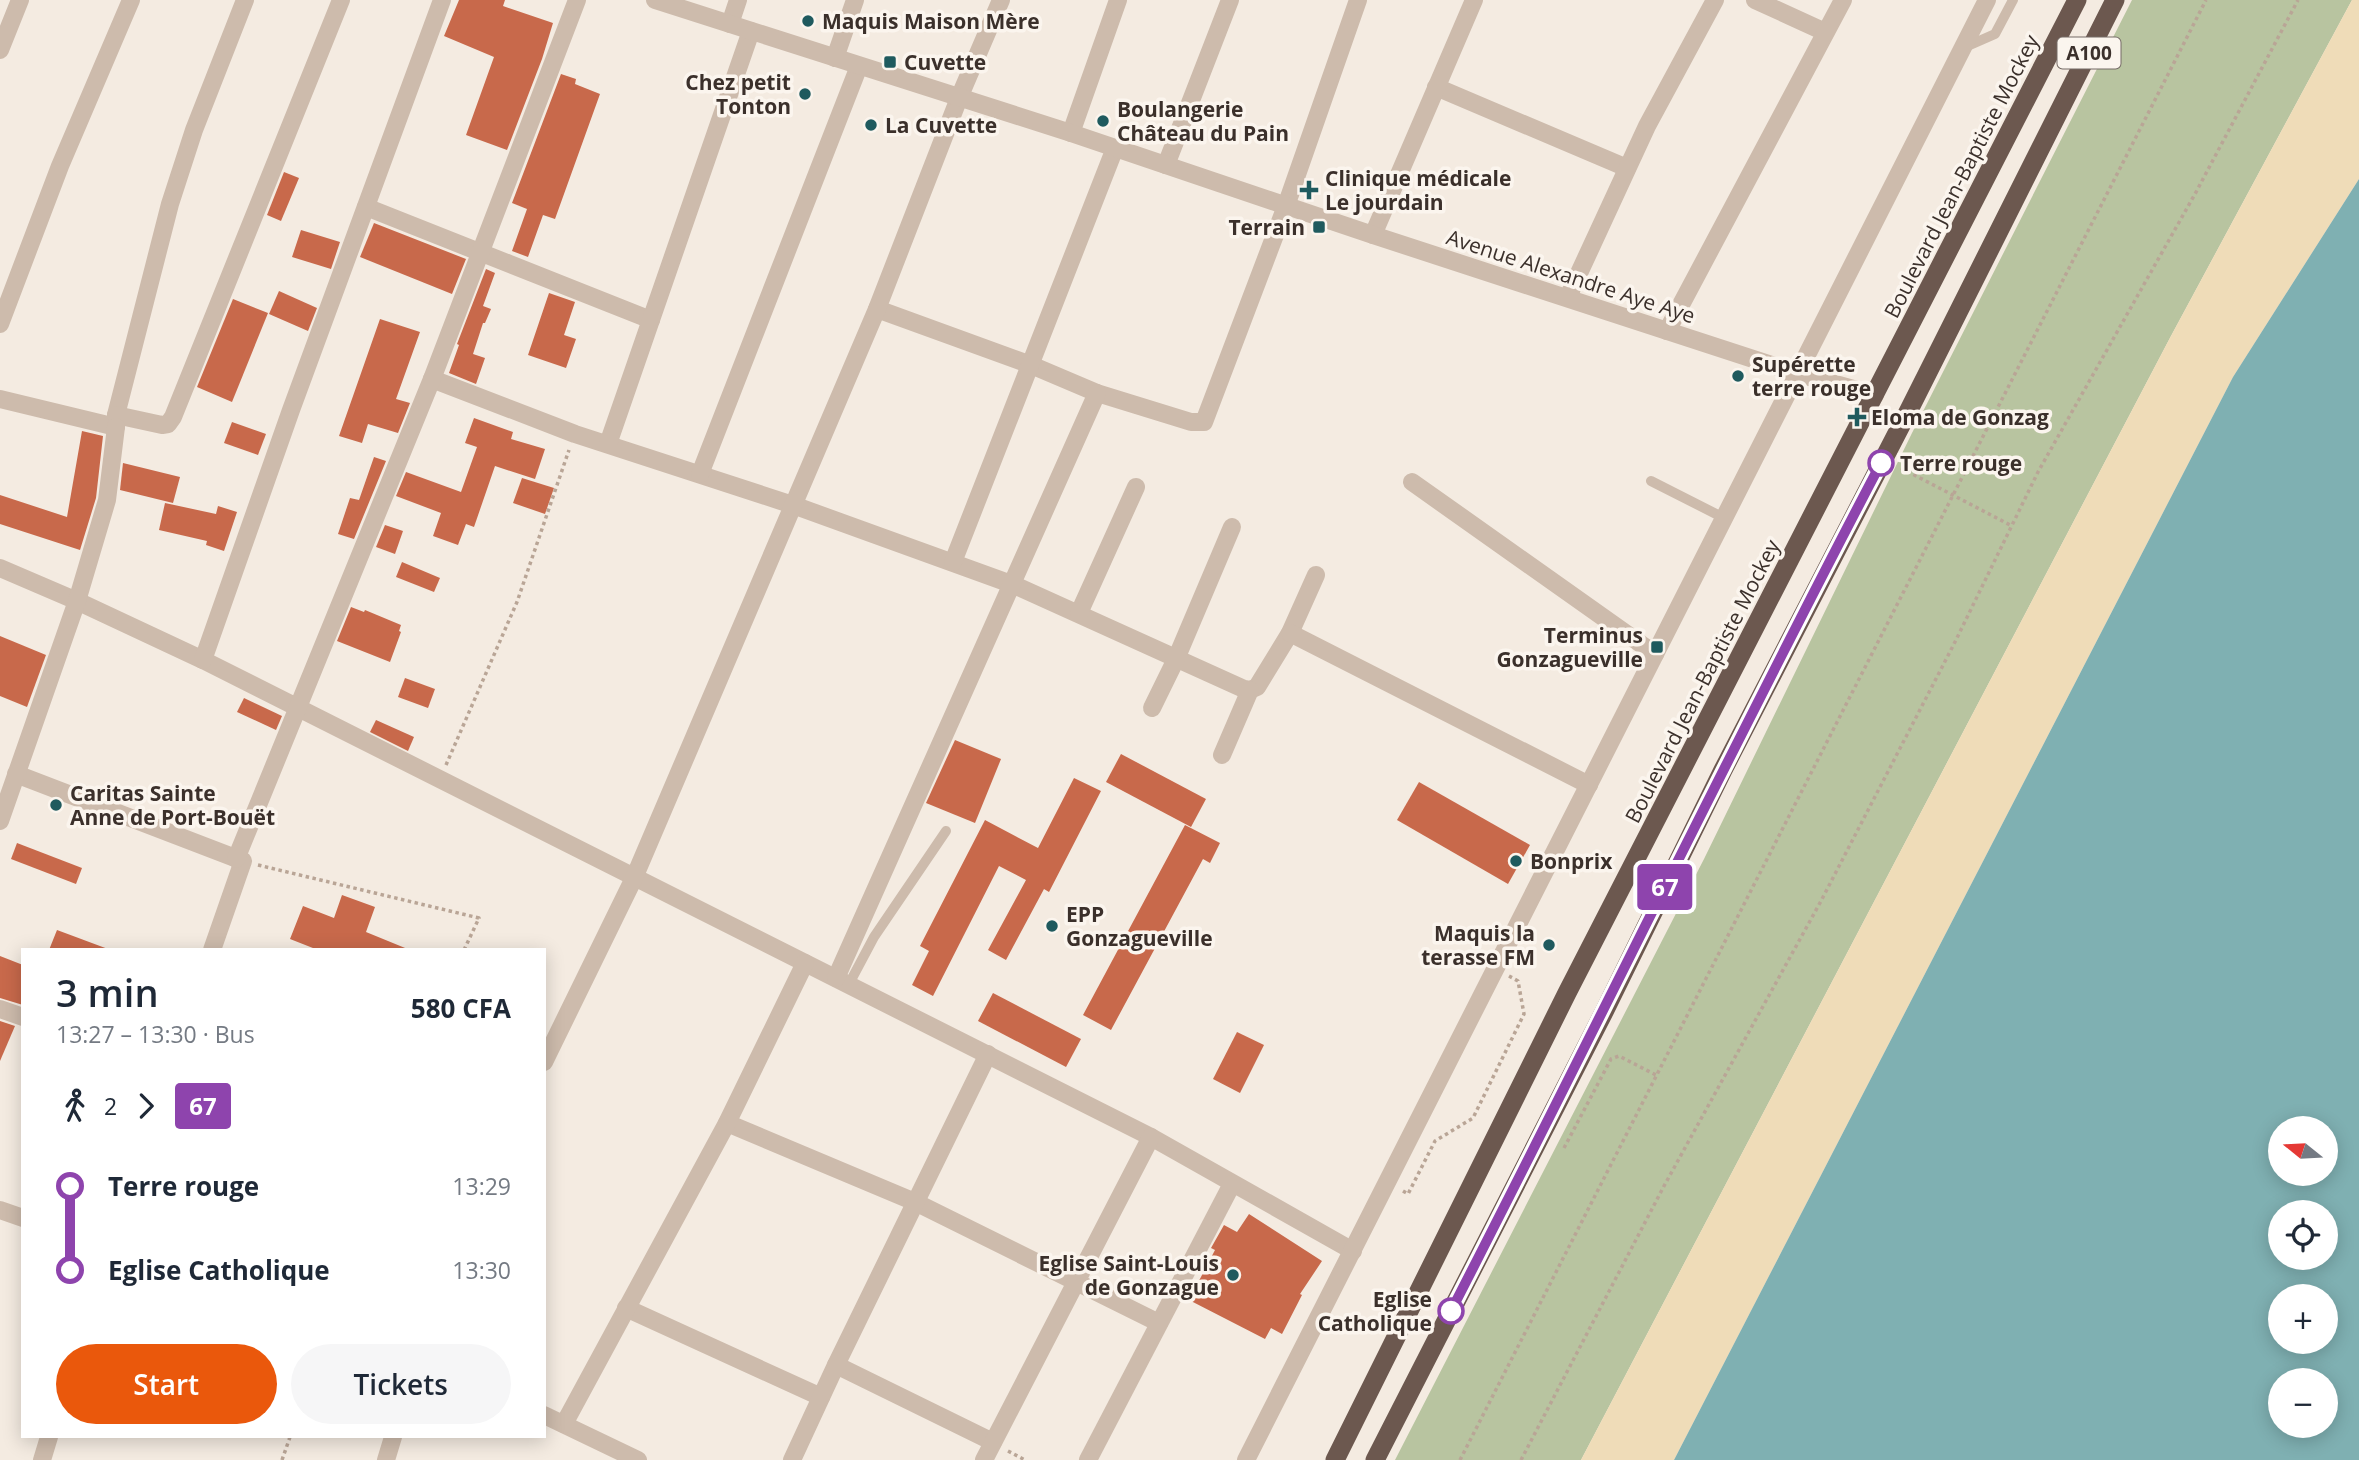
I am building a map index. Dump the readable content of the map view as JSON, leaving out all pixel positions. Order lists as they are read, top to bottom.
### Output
{
  "streets": {
    "highway": ["A100", "Boulevard Jean-Baptiste Mockey"],
    "street": ["Avenue Alexandre Aye Aye"]
  },
  "crossings": [
    ["Boulevard Jean-Baptiste Mockey", "Avenue Alexandre Aye Aye"]
  ],
  "places": {
    "other": [
      "Maquis Maison Mère",
      "Chez petit Tonton",
      "Boulangerie Château du Pain",
      "La Cuvette",
      "Supérette terre rouge",
      "Terre rouge",
      "Caritas Sainte Anne de Port-Bouët",
      "Bonprix",
      "EPP Gonzagueville",
      "Maquis la terasse FM",
      "Eglise Saint-Louis de Gonzague",
      "Eglise Catholique"
    ],
    "transit": ["Cuvette", "Terrain", "Terminus Gonzagueville"],
    "health": ["Clinique médicale Le jourdain", "Eloma de Gonzag"]
  },
  "lines": ["bus line 67"],
  "north": "left",
  "page": {
    "on_map": "67",
    "heading": ["3 min", "13:27 – 13:30 · Bus", "580 CFA"],
    "legs": ["2", "67"],
    "map_buttons": ["+", "−"],
    "list": [
      {
        "name": "Terre rouge",
        "value": "13:29"
      },
      {
        "name": "Eglise Catholique",
        "value": "13:30"
      }
    ],
    "buttons": ["Start", "Tickets"]
  }
}
